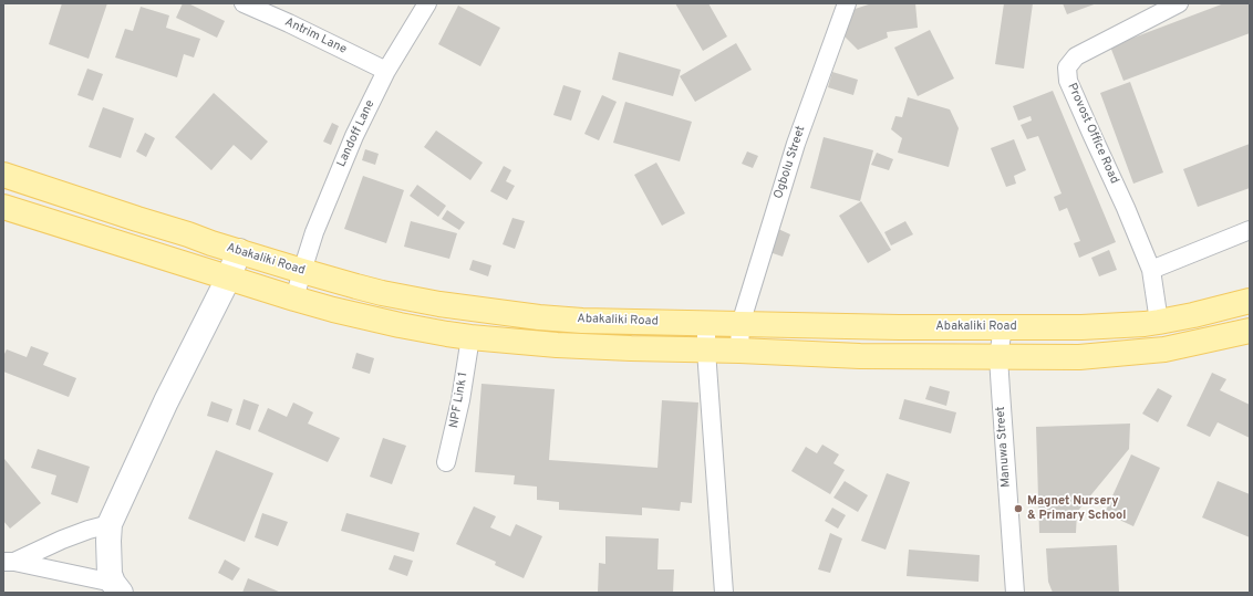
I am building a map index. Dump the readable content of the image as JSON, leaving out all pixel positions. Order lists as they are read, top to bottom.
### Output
{
  "streets": {
    "main road": ["Abakaliki Road"],
    "street": [
      "Antrim Lane",
      "Landoff Lane",
      "Provost Office Road",
      "Ogbolu Street",
      "NPF Link 1",
      "Manuwa Street"
    ]
  },
  "crossings": [
    ["Antrim Lane", "Landoff Lane"],
    ["Landoff Lane", "Abakaliki Road"],
    ["Provost Office Road", "Abakaliki Road"],
    ["Ogbolu Street", "Abakaliki Road"],
    ["Abakaliki Road", "Manuwa Street"]
  ],
  "places": ["Magnet Nursery & Primary School"]
}
